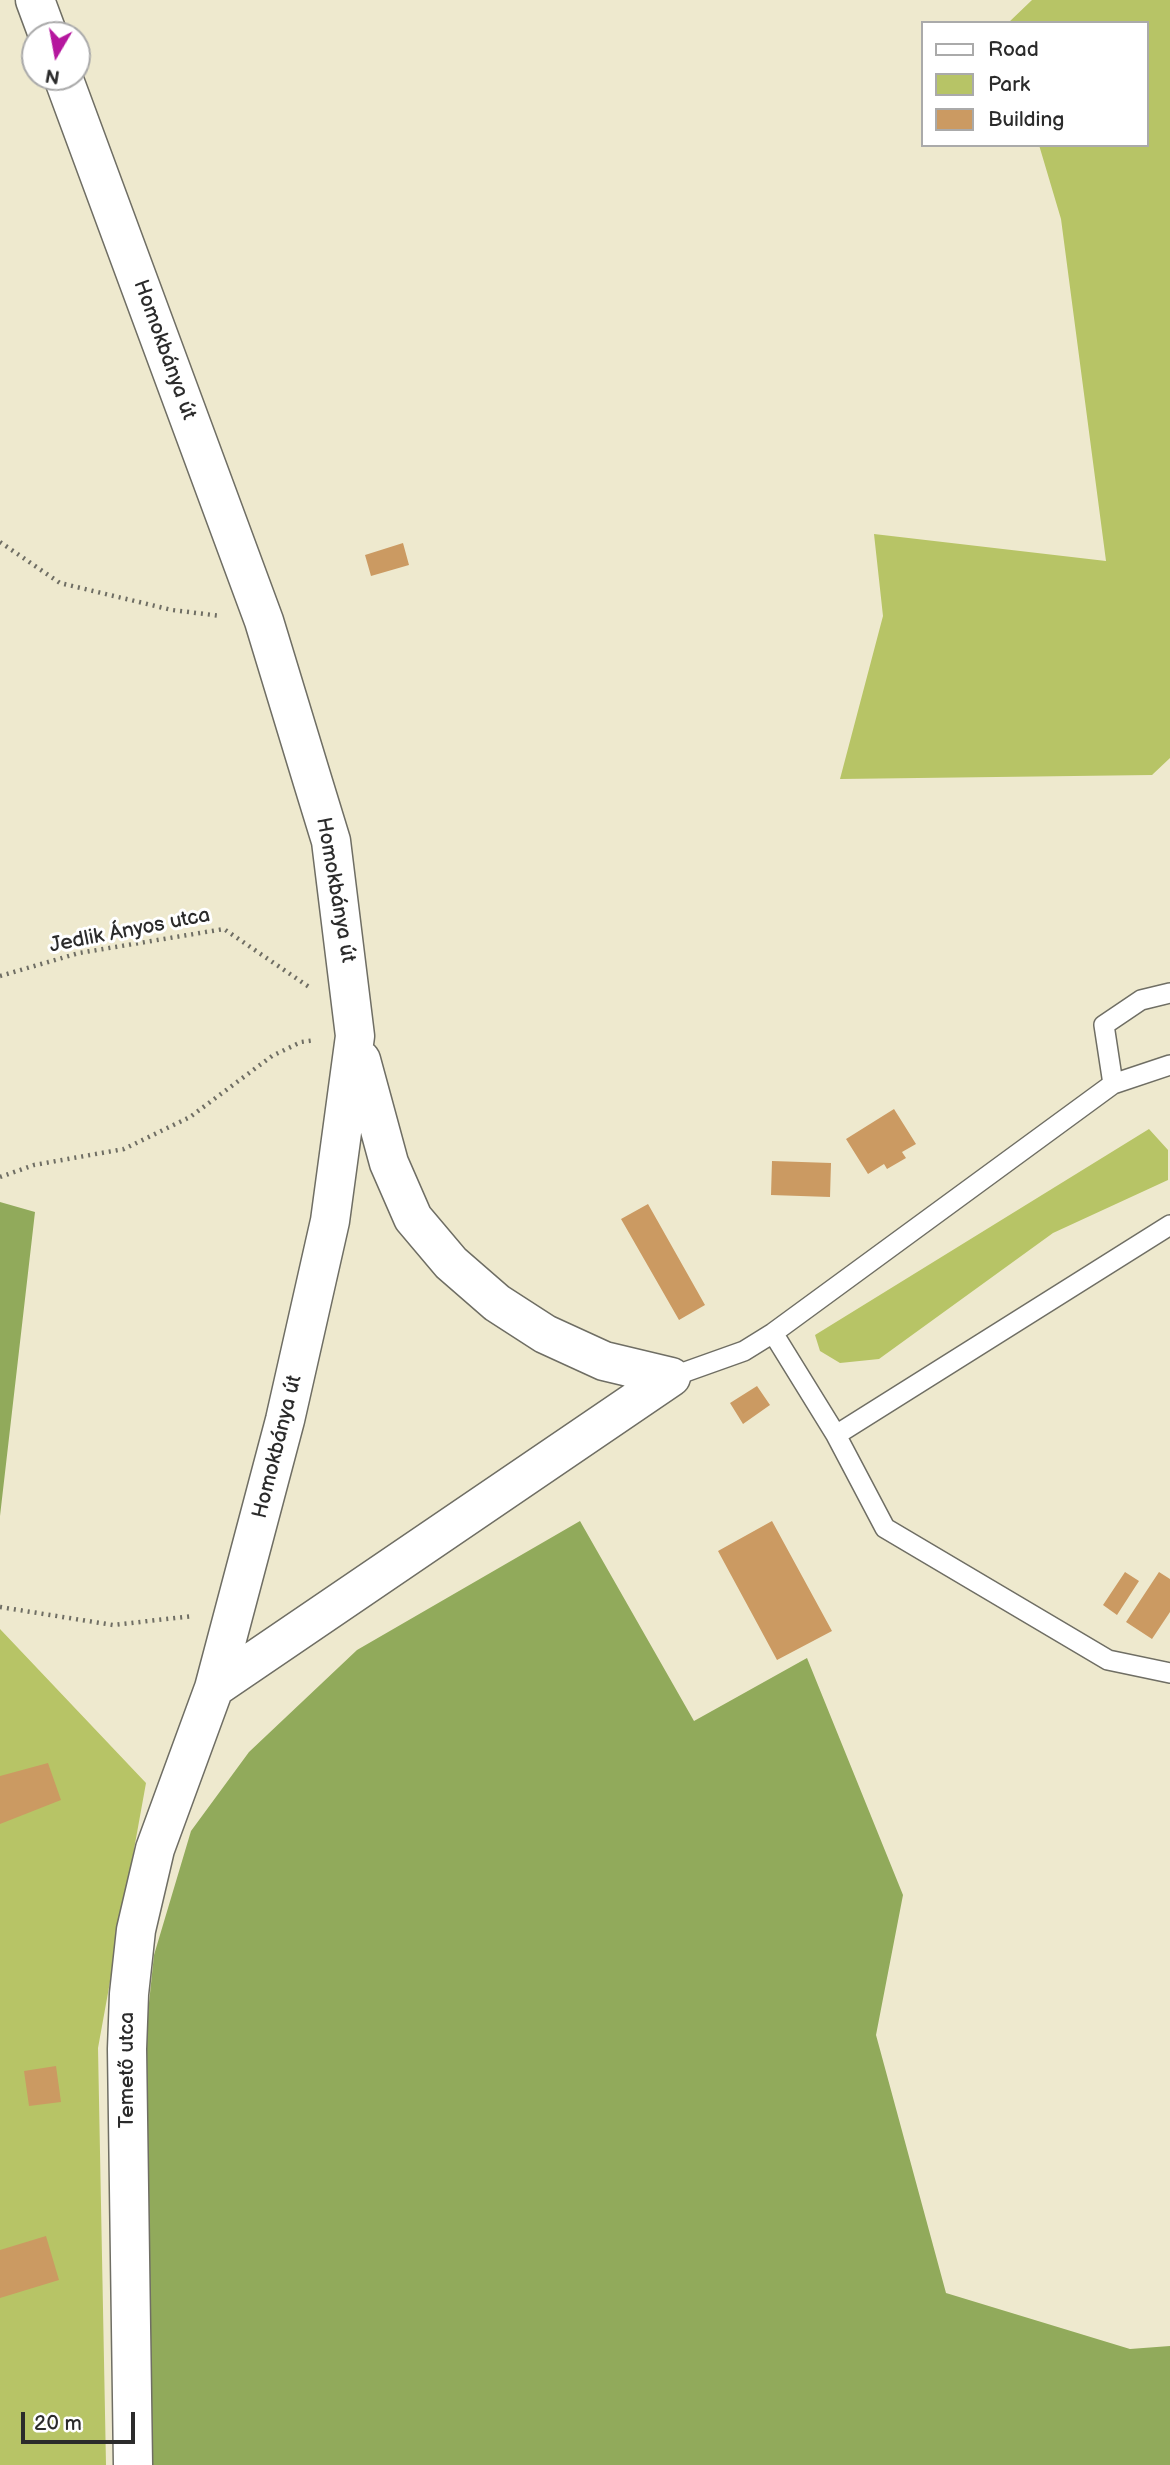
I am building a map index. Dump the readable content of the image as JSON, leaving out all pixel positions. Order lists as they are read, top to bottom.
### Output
{
  "streets": {
    "street": ["Homokbánya út", "Temető utca"],
    "path": ["Jedlik Ányos utca"]
  },
  "crossings": [
    ["Homokbánya út", "Temető utca"]
  ],
  "legend": ["Road", "Park", "Building"],
  "scale_bar": "20 m",
  "north": "bottom"
}
